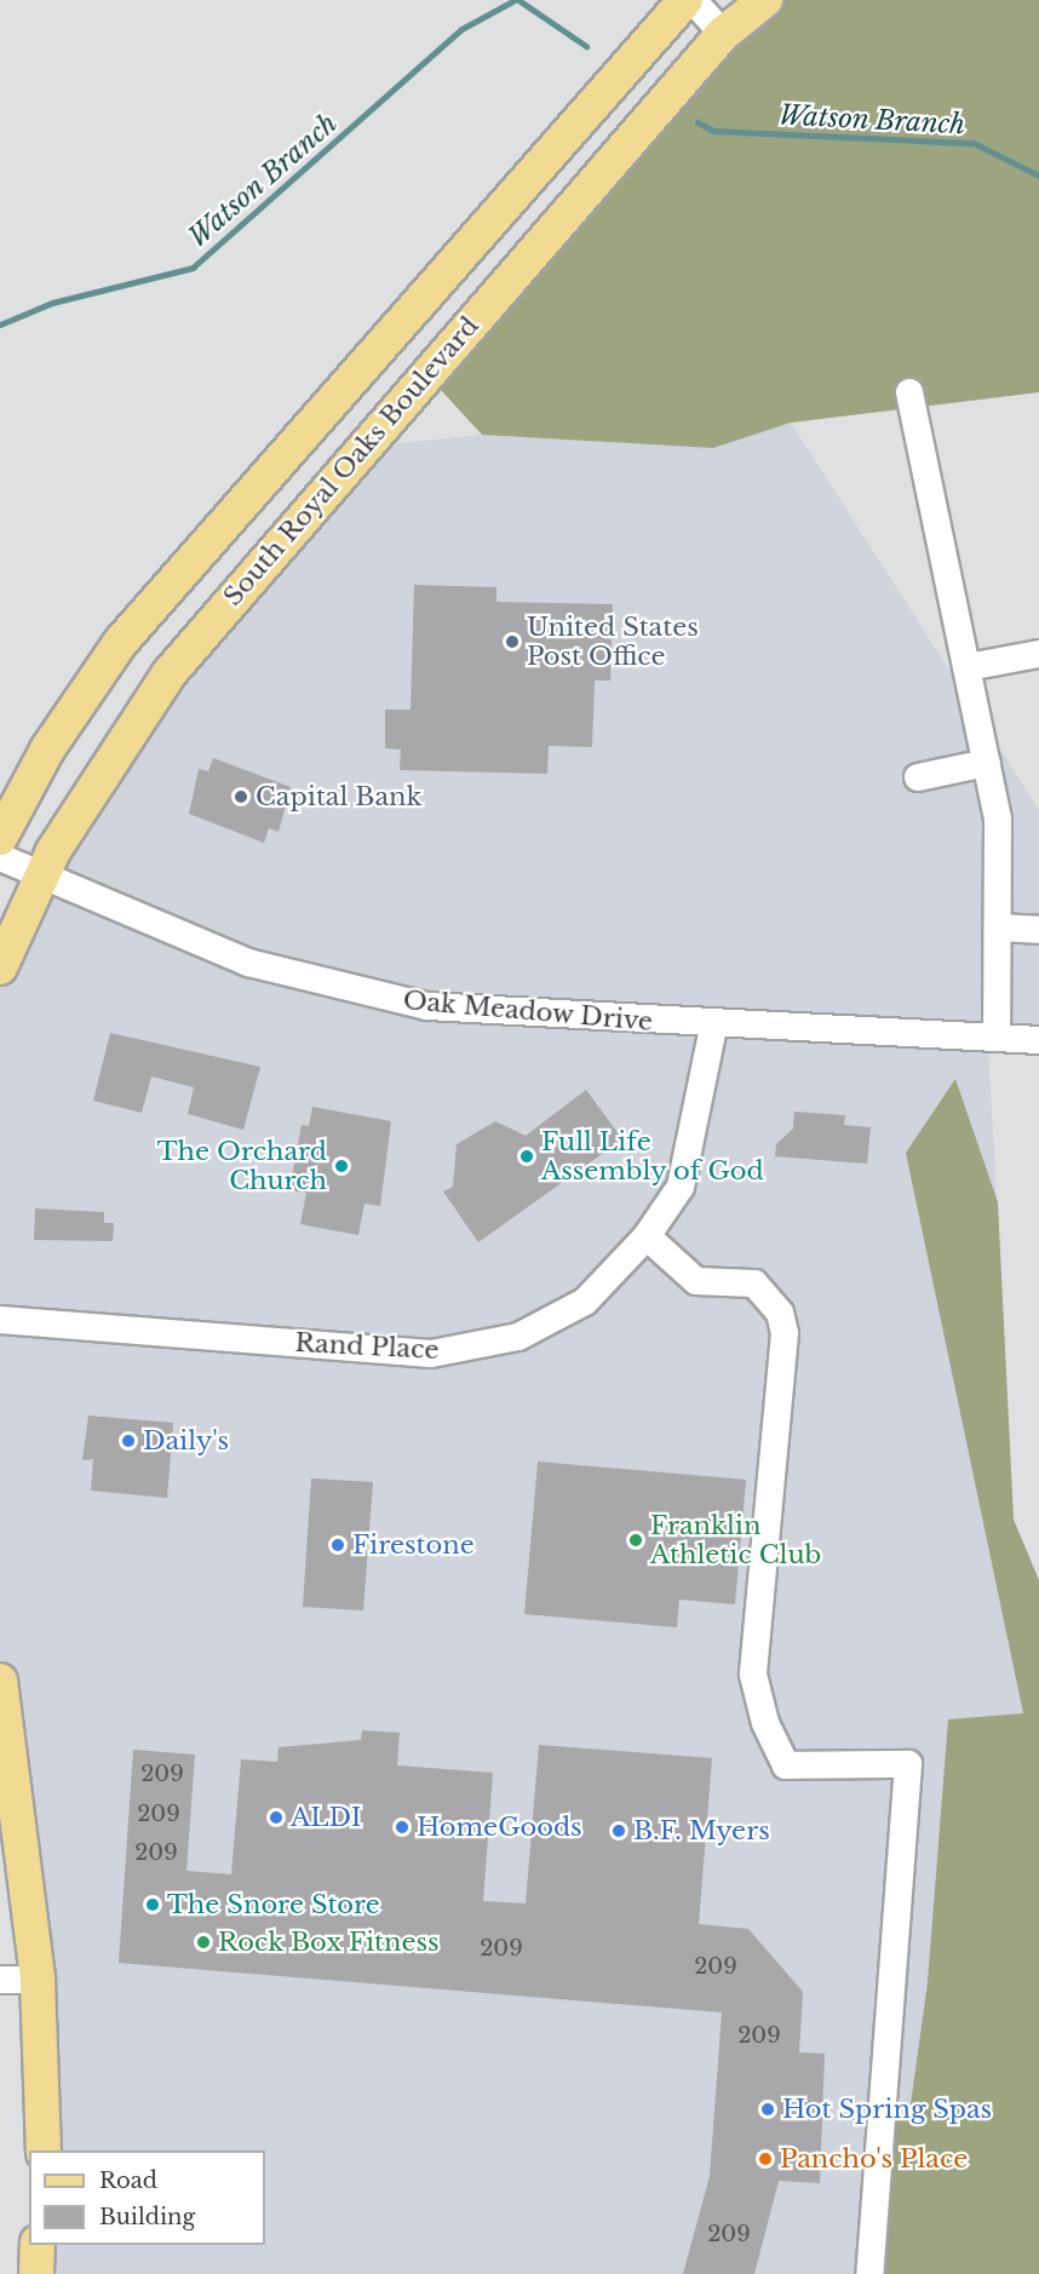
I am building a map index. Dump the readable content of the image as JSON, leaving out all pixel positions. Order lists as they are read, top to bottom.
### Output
{
  "streets": {
    "main road": ["South Royal Oaks Boulevard"],
    "street": ["Oak Meadow Drive", "Rand Place"]
  },
  "crossings": [
    ["South Royal Oaks Boulevard", "Oak Meadow Drive"],
    ["Oak Meadow Drive", "Rand Place"]
  ],
  "water": ["Watson Branch"],
  "places": [
    "United States Post Office",
    "Capital Bank",
    "Full Life Assembly of God",
    "The Orchard Church",
    "Daily's",
    "Franklin Athletic Club",
    "Firestone",
    "ALDI",
    "HomeGoods",
    "B.F. Myers",
    "The Snore Store",
    "Rock Box Fitness",
    "Hot Spring Spas",
    "Pancho's Place"
  ],
  "house_numbers": [
    "209",
    "209",
    "209",
    "209",
    "209",
    "209",
    "209"
  ],
  "legend": ["Road", "Building"]
}
